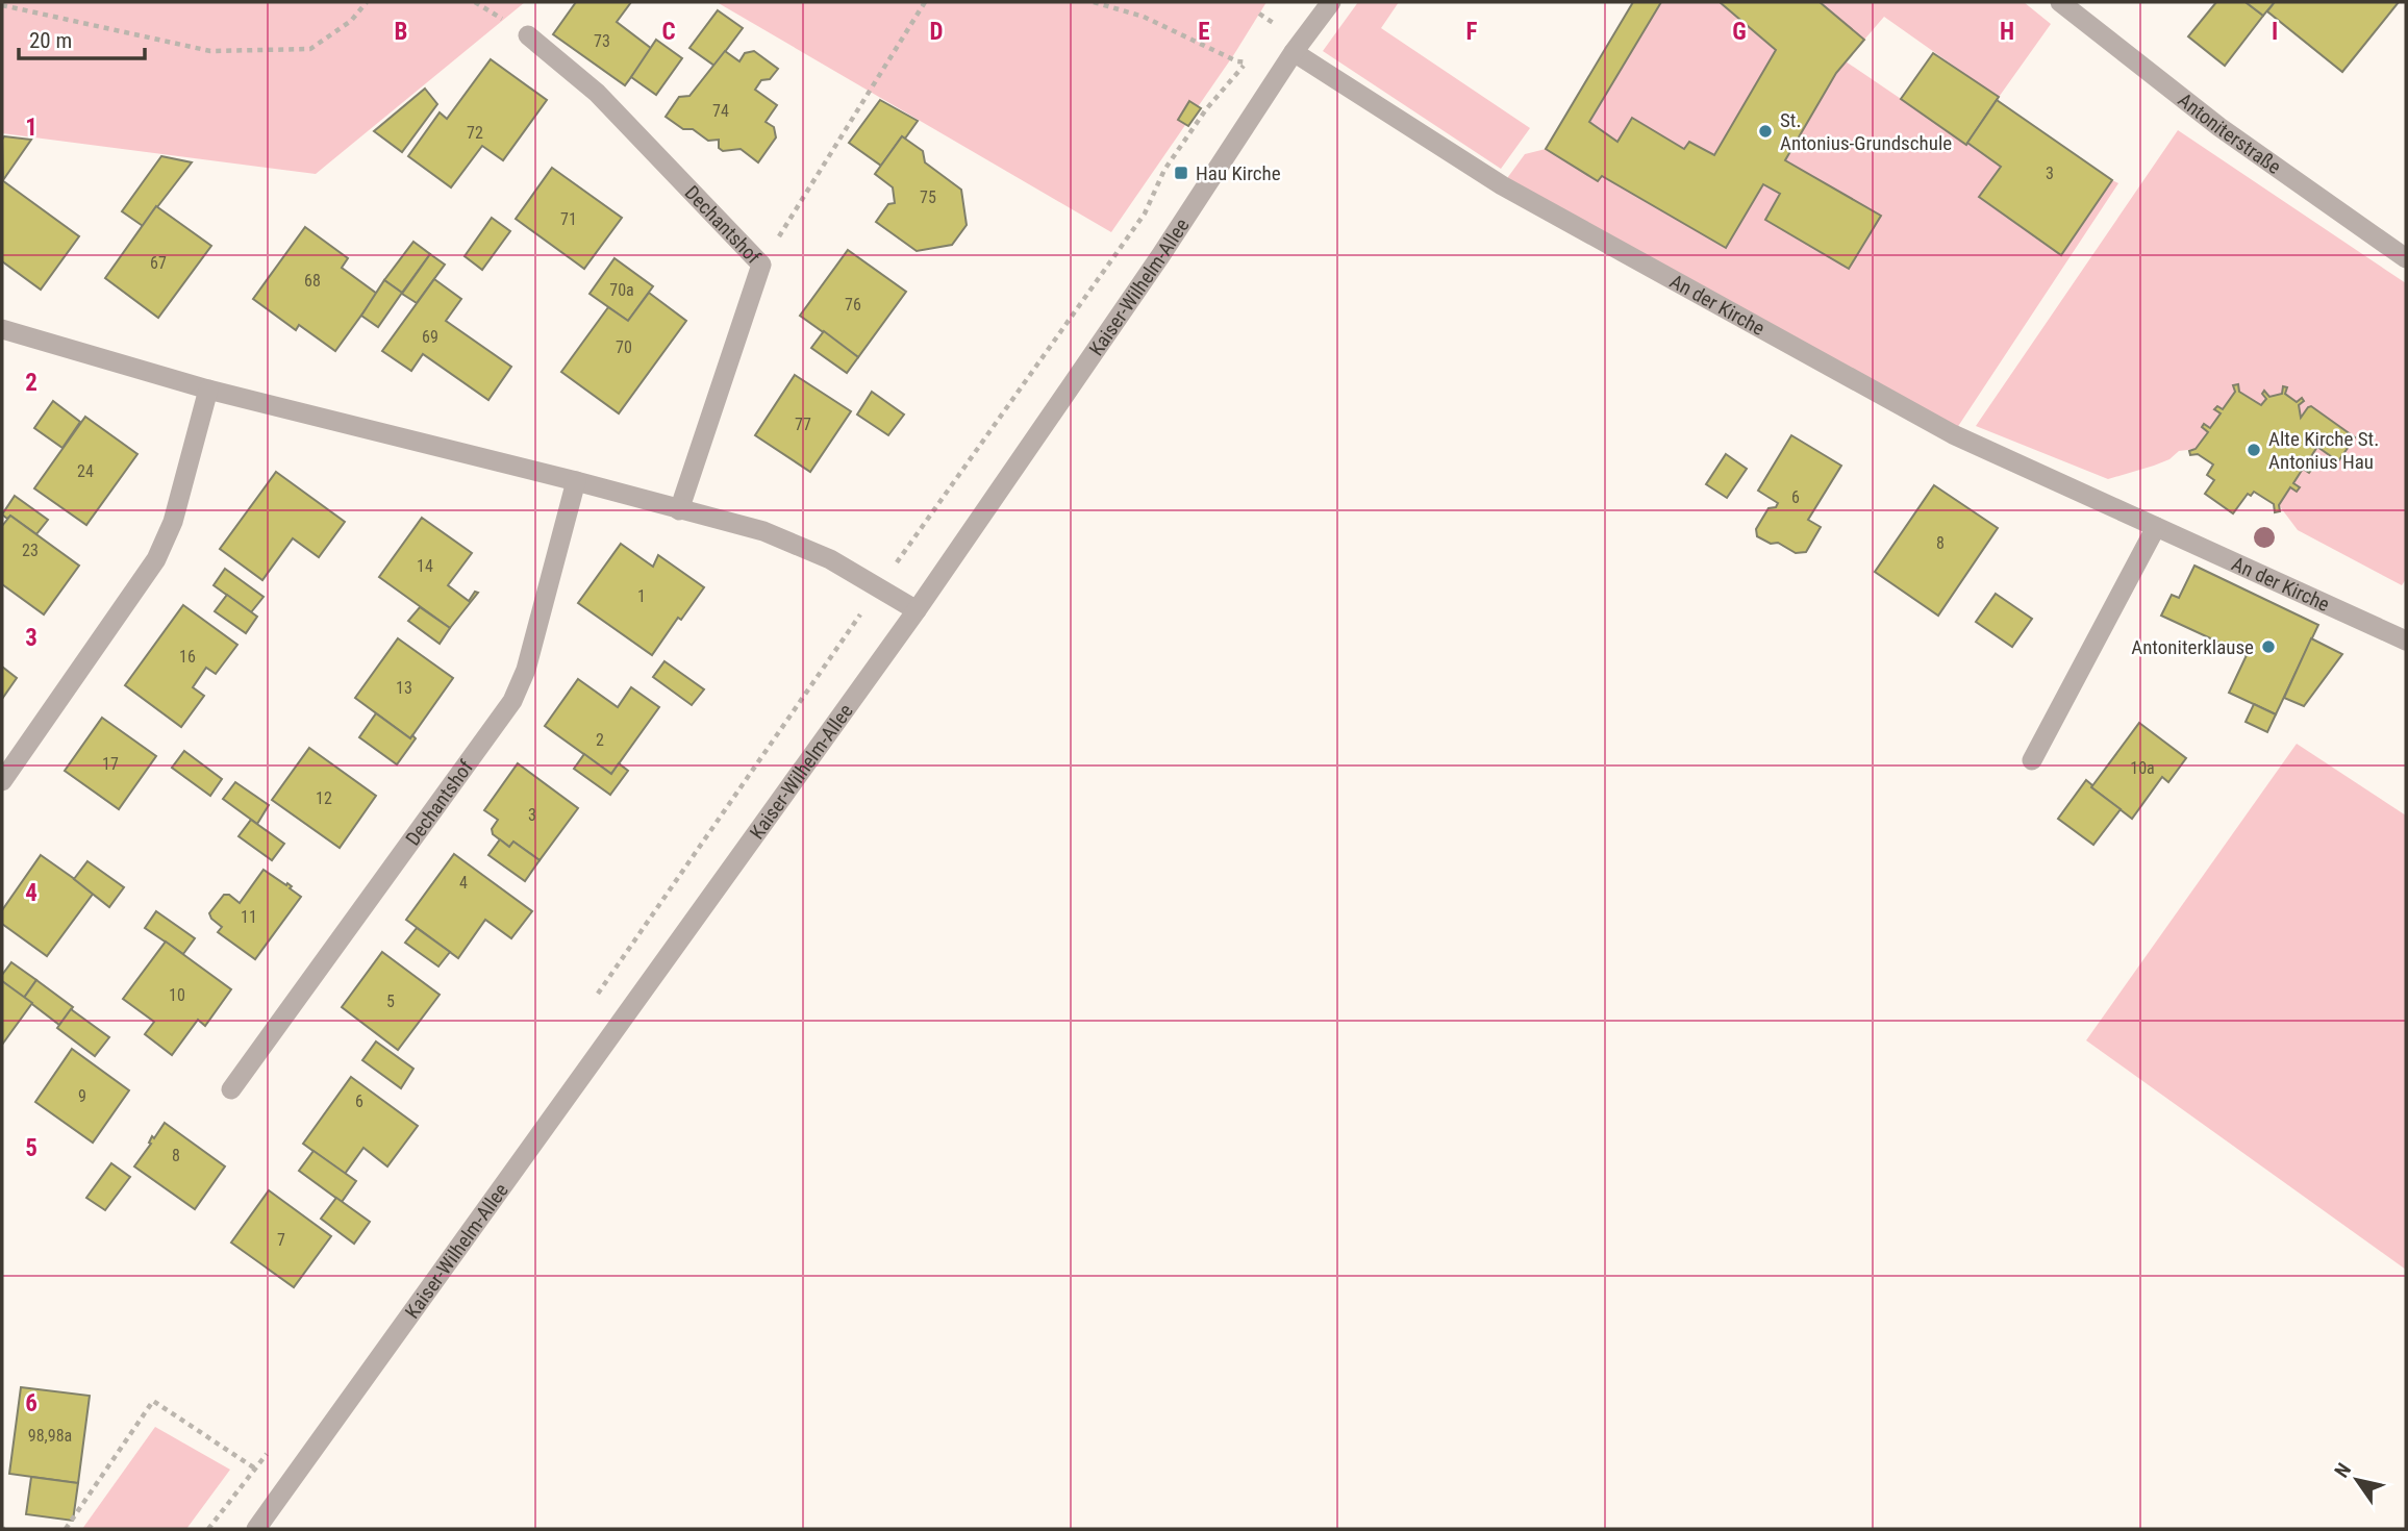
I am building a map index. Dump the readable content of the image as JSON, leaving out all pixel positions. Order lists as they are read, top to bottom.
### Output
{
  "streets": {
    "street": [
      "Antoniterstraße",
      "Dechantshof",
      "Kaiser-Wilhelm-Allee",
      "An der Kirche"
    ]
  },
  "crossings": [
    ["Kaiser-Wilhelm-Allee", "An der Kirche"]
  ],
  "places": {
    "other": ["St. Antonius-Grundschule", "Alte Kirche St. Antonius Hau", "Antoniterklause"],
    "transit": ["Hau Kirche"]
  },
  "house_numbers": [
    "73",
    "74",
    "72",
    "3",
    "75",
    "71",
    "67",
    "68",
    "70a",
    "76",
    "69",
    "70",
    "77",
    "24",
    "6",
    "8",
    "23",
    "14",
    "1",
    "16",
    "13",
    "2",
    "17",
    "10a",
    "12",
    "3",
    "4",
    "11",
    "10",
    "5",
    "9",
    "6",
    "8",
    "7",
    "98,98a"
  ],
  "scale_bar": "20 m",
  "north": "top left",
  "grid": {
    "columns": [
      "B",
      "C",
      "D",
      "E",
      "F",
      "G",
      "H",
      "I"
    ],
    "rows": [
      "1",
      "2",
      "3",
      "4",
      "5",
      "6"
    ]
  }
}
